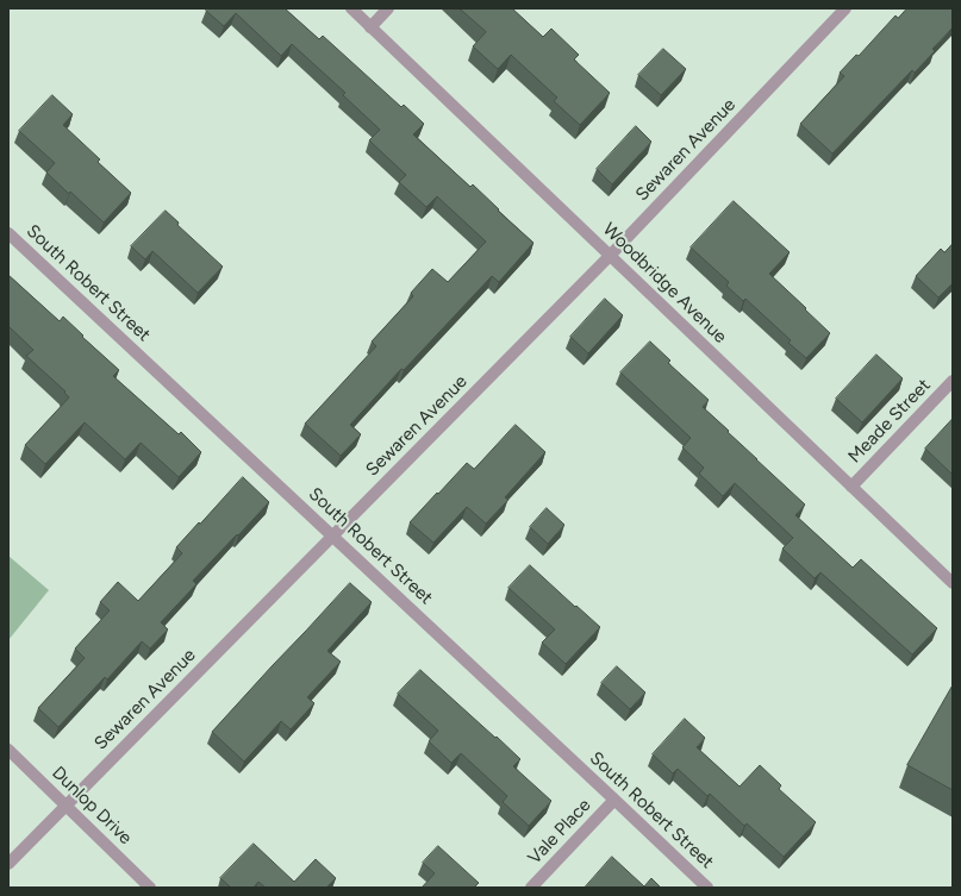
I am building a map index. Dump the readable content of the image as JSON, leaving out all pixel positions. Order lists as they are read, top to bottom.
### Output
{
  "streets": {
    "street": [
      "Sewaren Avenue",
      "South Robert Street",
      "Woodbridge Avenue",
      "Meade Street",
      "Dunlop Drive",
      "Vale Place"
    ]
  },
  "crossings": [
    ["Sewaren Avenue", "South Robert Street"],
    ["Sewaren Avenue", "Woodbridge Avenue"],
    ["Sewaren Avenue", "Dunlop Drive"],
    ["South Robert Street", "Vale Place"],
    ["Woodbridge Avenue", "Meade Street"]
  ]
}
